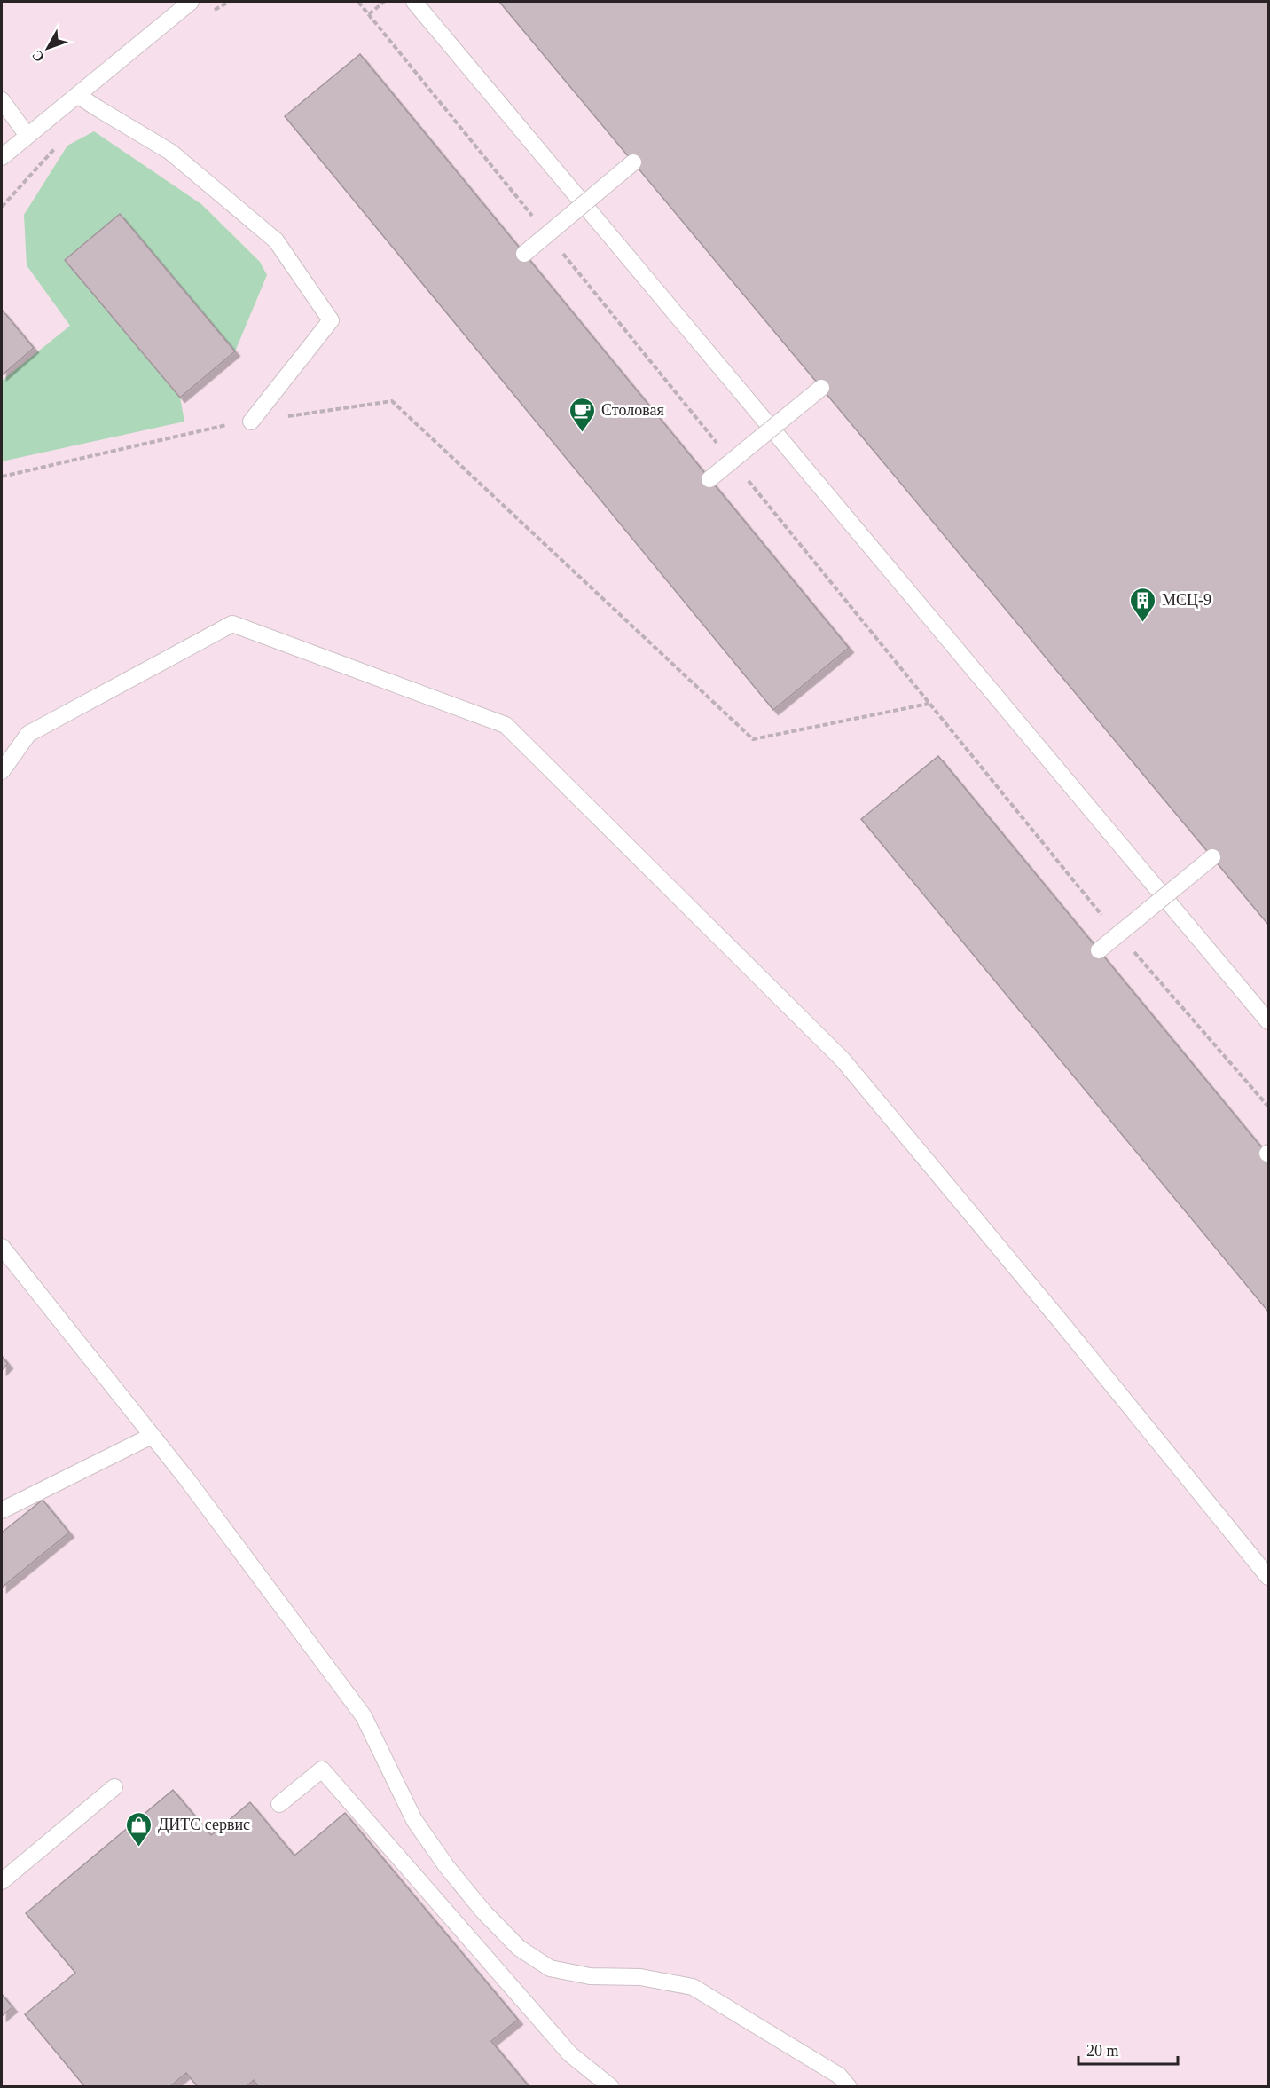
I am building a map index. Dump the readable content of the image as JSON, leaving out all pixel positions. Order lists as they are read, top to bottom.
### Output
{
  "places": {
    "cafe": ["Столовая"],
    "building": ["МСЦ-9"],
    "shop": ["ДИТС сервис"]
  },
  "scale_bar": "20 m",
  "north": "bottom left"
}
